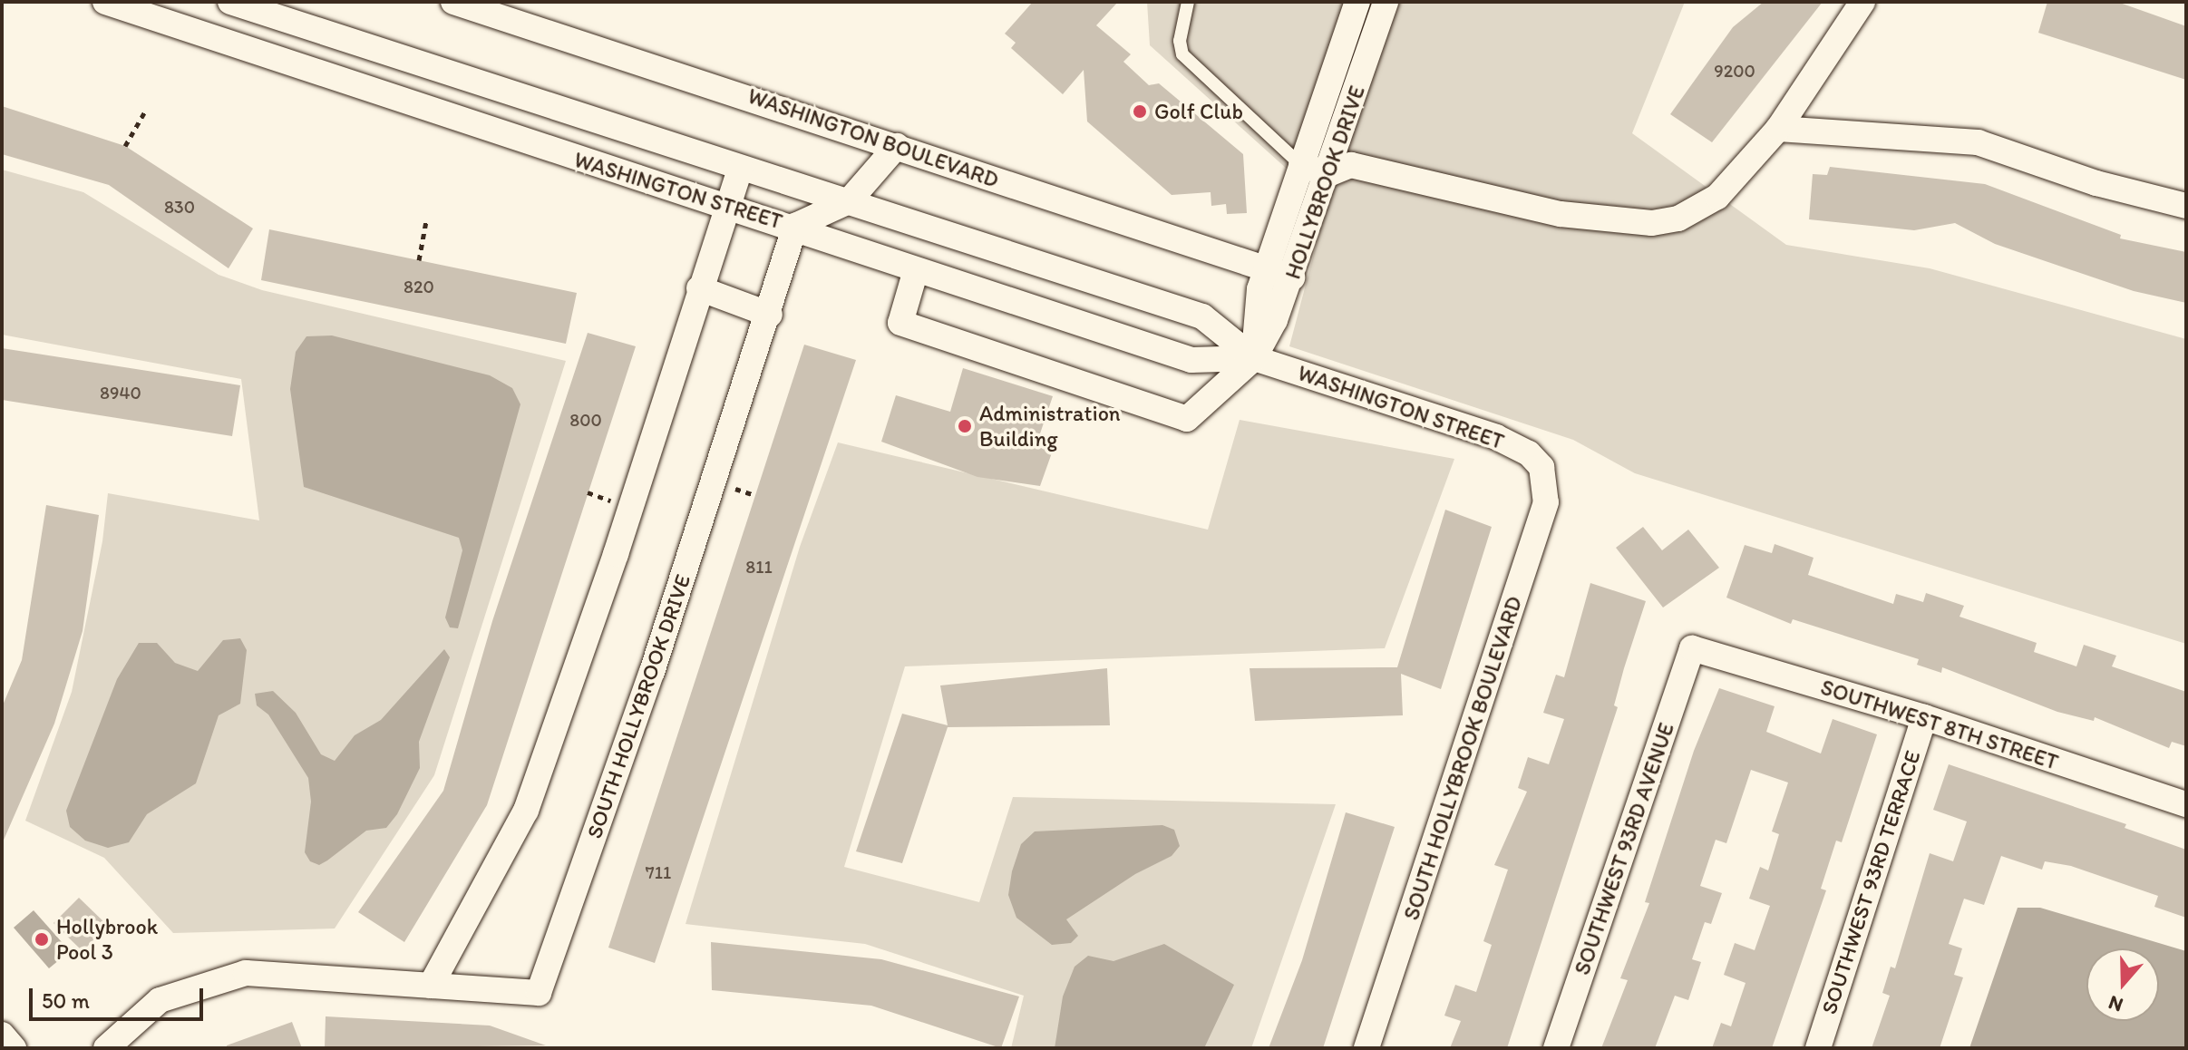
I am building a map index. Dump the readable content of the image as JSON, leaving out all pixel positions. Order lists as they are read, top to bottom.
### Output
{
  "streets": {
    "street": [
      "WASHINGTON BOULEVARD",
      "HOLLYBROOK DRIVE",
      "WASHINGTON STREET",
      "SOUTH HOLLYBROOK DRIVE",
      "SOUTHWEST 8TH STREET",
      "SOUTH HOLLYBROOK BOULEVARD",
      "SOUTHWEST 93RD AVENUE",
      "SOUTHWEST 93RD TERRACE"
    ]
  },
  "crossings": [
    ["WASHINGTON BOULEVARD", "HOLLYBROOK DRIVE"],
    ["HOLLYBROOK DRIVE", "WASHINGTON STREET"],
    ["WASHINGTON STREET", "SOUTH HOLLYBROOK DRIVE"],
    ["WASHINGTON STREET", "SOUTH HOLLYBROOK BOULEVARD"],
    ["SOUTHWEST 8TH STREET", "SOUTHWEST 93RD AVENUE"],
    ["SOUTHWEST 8TH STREET", "SOUTHWEST 93RD TERRACE"]
  ],
  "places": ["Golf Club", "Administration Building", "Hollybrook Pool 3"],
  "house_numbers": [
    "9200",
    "830",
    "820",
    "8940",
    "800",
    "811",
    "711"
  ],
  "scale_bar": "50 m",
  "north": "bottom"
}
